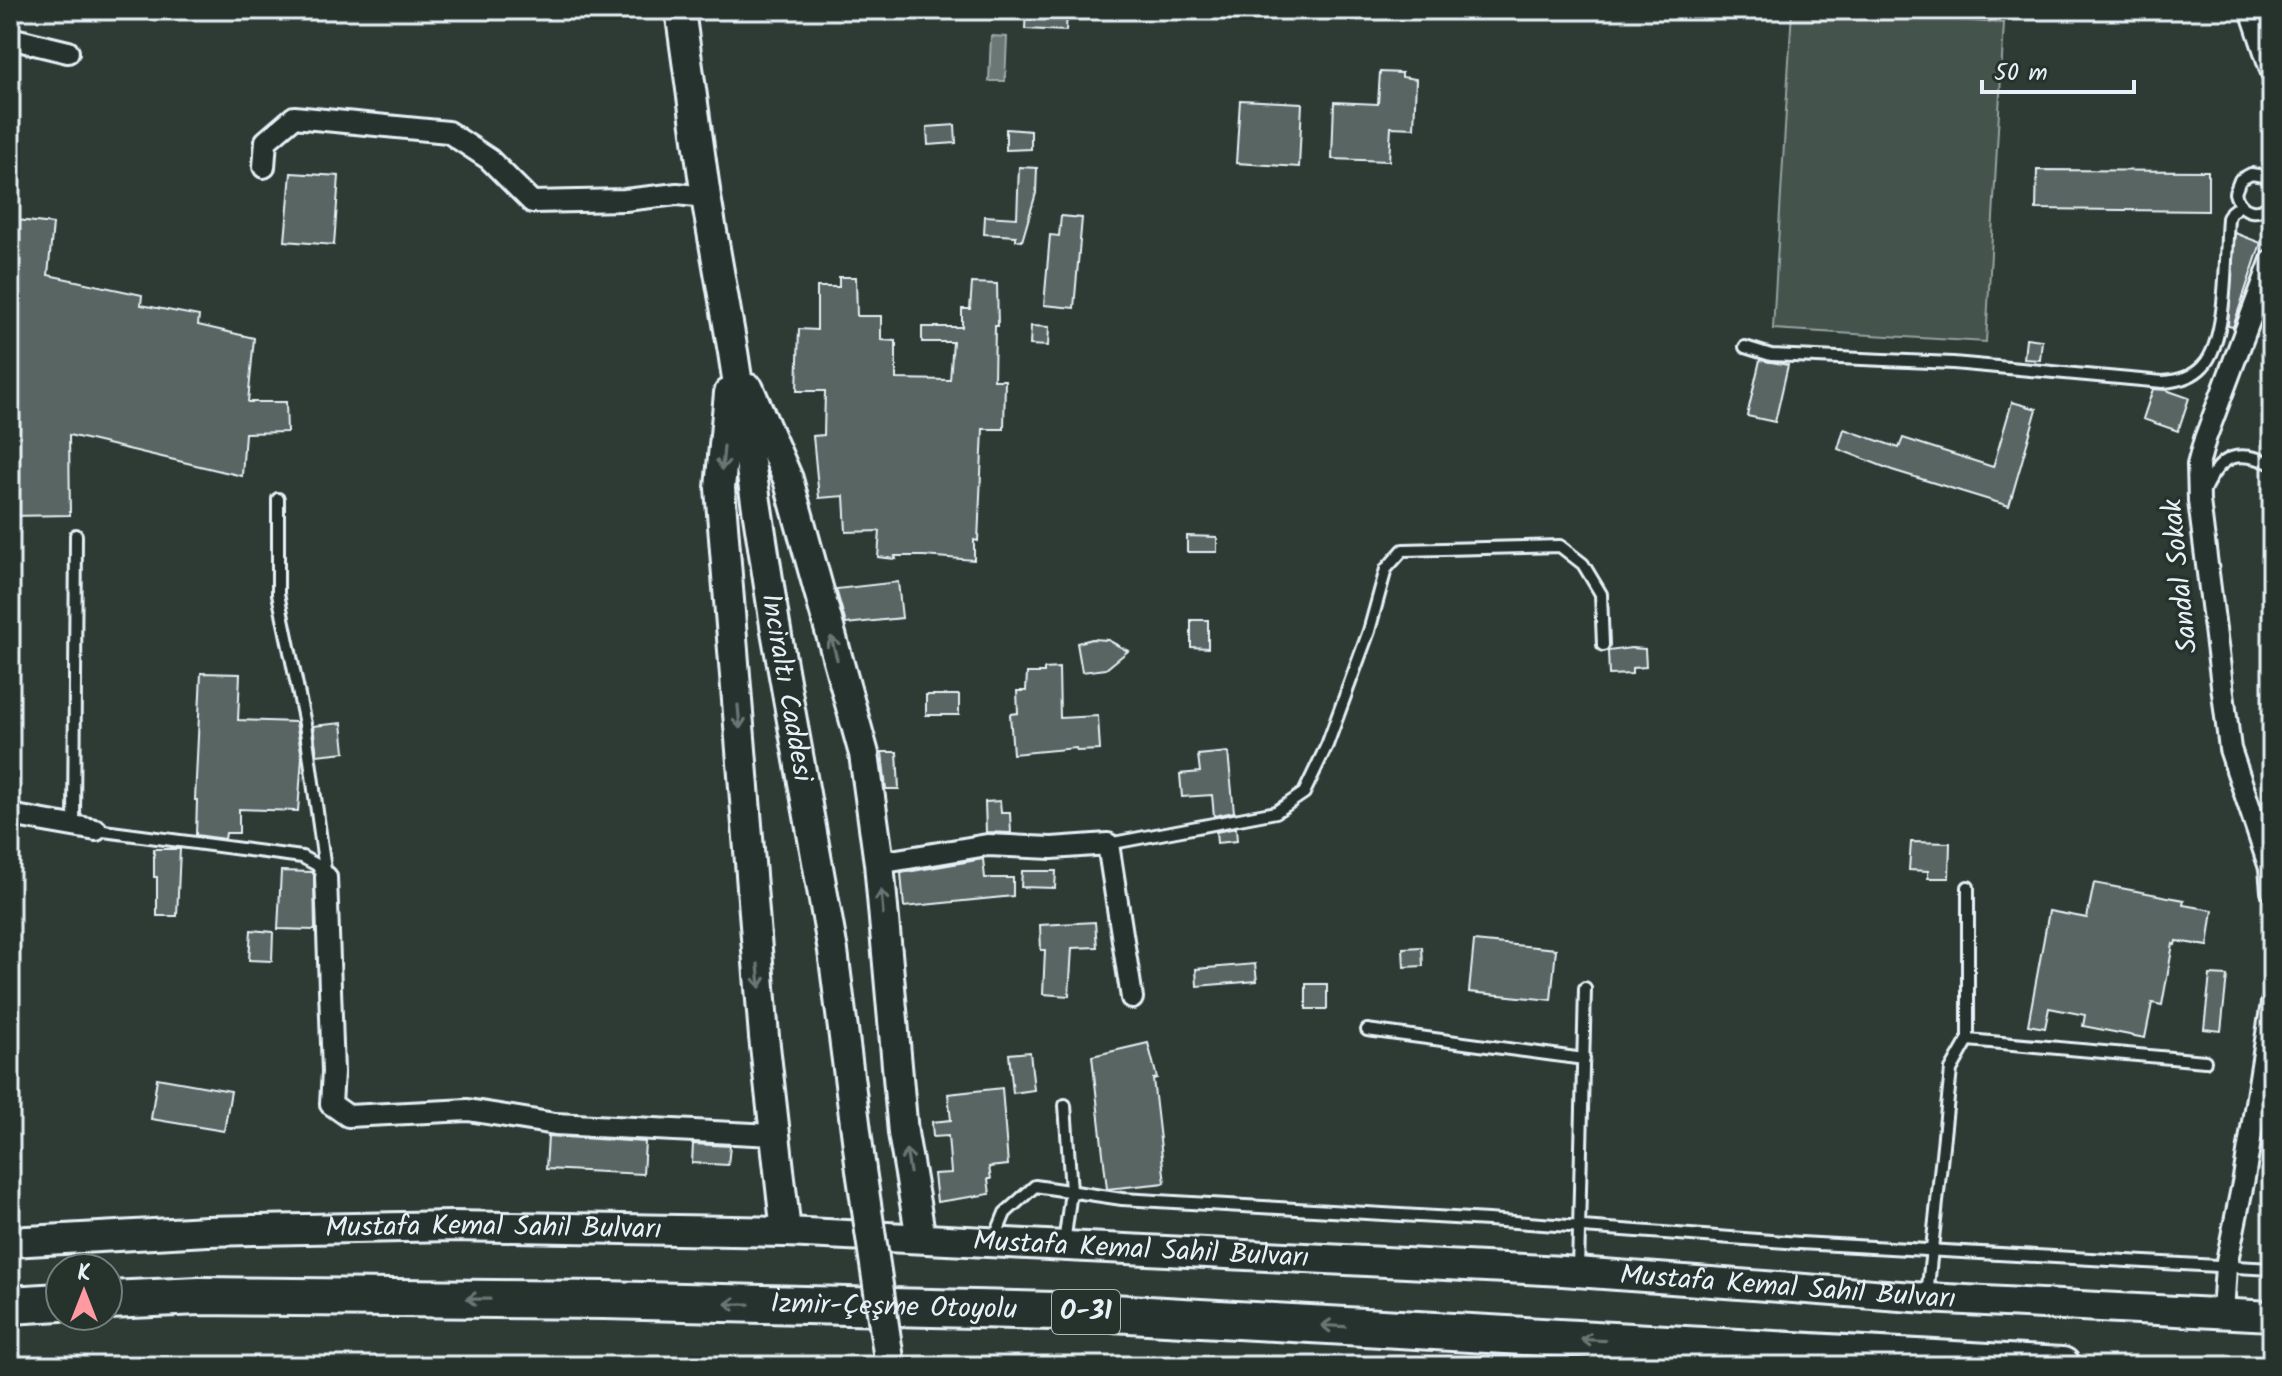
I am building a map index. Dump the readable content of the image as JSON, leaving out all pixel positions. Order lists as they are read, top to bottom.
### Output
{
  "streets": {
    "highway": ["İzmir-Çeşme Otoyolu", "O-31"],
    "main road": ["İnciraltı Caddesi", "Mustafa Kemal Sahil Bulvarı"],
    "street": ["Sandal Sokak"]
  },
  "one_way": ["İzmir-Çeşme Otoyolu"],
  "scale_bar": "50 m",
  "north": "top"
}
